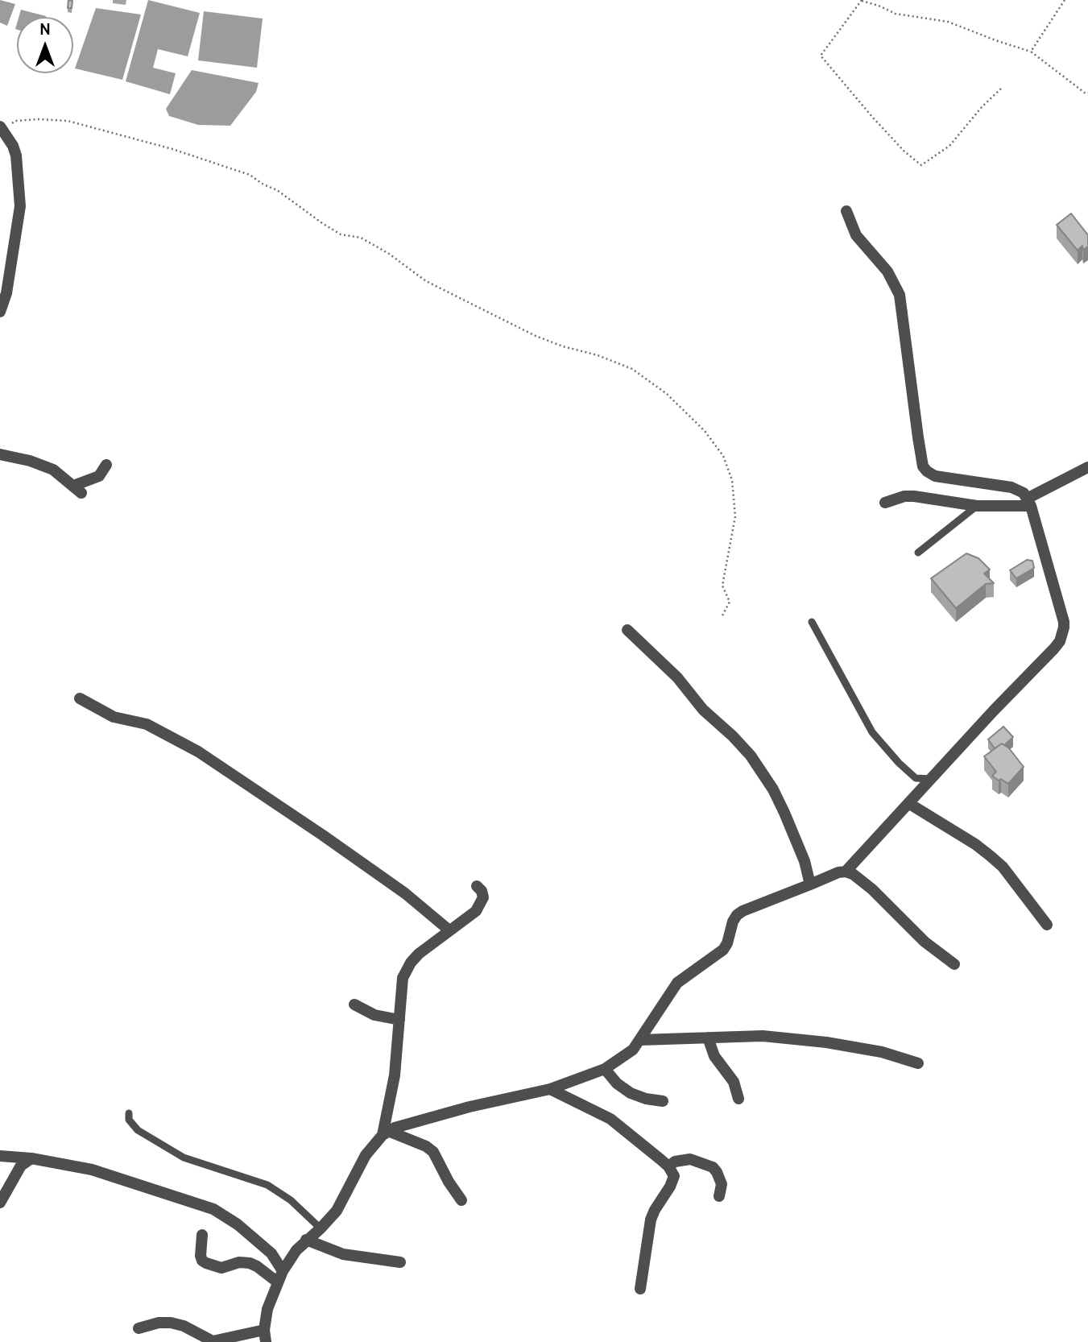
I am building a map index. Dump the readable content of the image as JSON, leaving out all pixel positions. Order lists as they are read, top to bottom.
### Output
{
  "north": "top"
}
